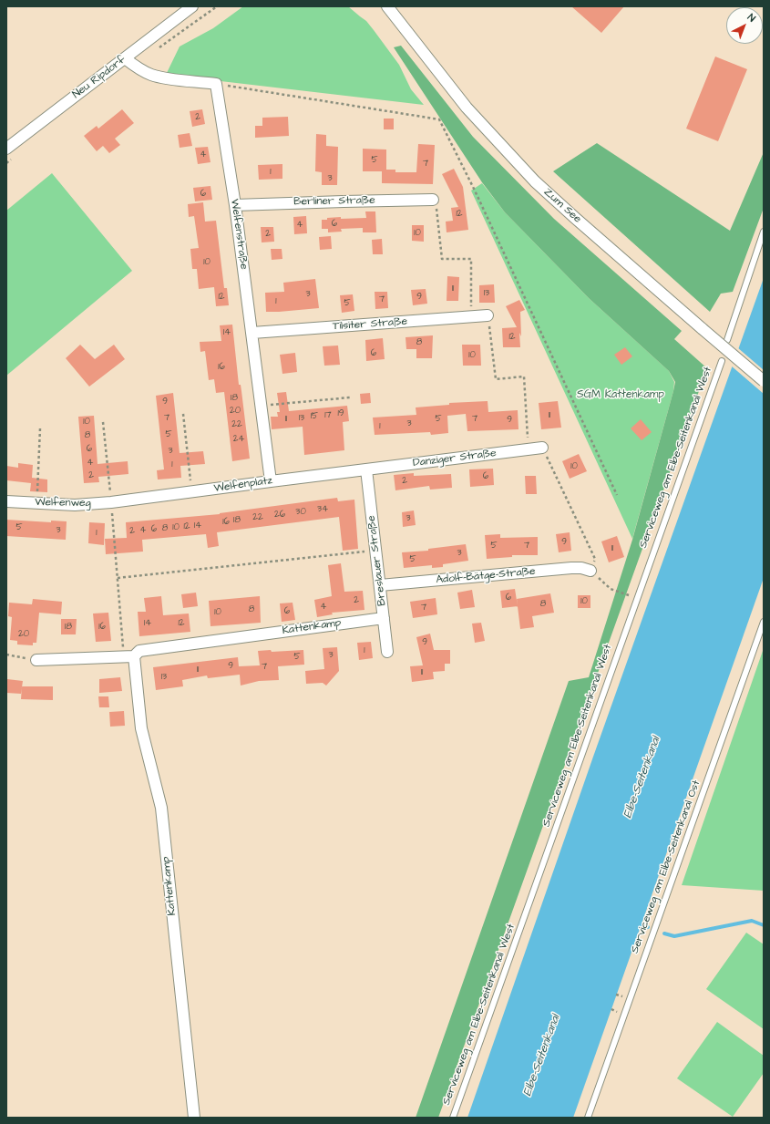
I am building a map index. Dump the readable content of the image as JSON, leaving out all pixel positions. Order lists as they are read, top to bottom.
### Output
{
  "streets": {
    "street": [
      "Neu Ripdorf",
      "Berliner Straße",
      "Zum See",
      "Welfenstraße",
      "Tilsiter Straße",
      "Danziger Straße",
      "Welfenplatz",
      "Welfenweg",
      "Breslauer Straße",
      "Adolf-Bätge-Straße",
      "Kattenkamp"
    ],
    "lane": ["Serviceweg am Elbe-Seitenkanal West", "Serviceweg am Elbe-Seitenkanal Ost"]
  },
  "crossings": [
    ["Berliner Straße", "Welfenstraße"],
    ["Welfenstraße", "Tilsiter Straße"],
    ["Welfenstraße", "Welfenplatz"],
    ["Danziger Straße", "Welfenplatz"],
    ["Danziger Straße", "Breslauer Straße"],
    ["Welfenplatz", "Welfenweg"],
    ["Welfenplatz", "Breslauer Straße"],
    ["Breslauer Straße", "Adolf-Bätge-Straße"],
    ["Breslauer Straße", "Kattenkamp"]
  ],
  "water": ["Elbe-Seitenkanal"],
  "parks": ["SGM Kattenkamp"],
  "house_numbers": [
    "2",
    "4",
    "5",
    "7",
    "1",
    "3",
    "6",
    "12",
    "6",
    "4",
    "10",
    "2",
    "10",
    "11",
    "13",
    "3",
    "12",
    "9",
    "7",
    "1",
    "5",
    "14",
    "12",
    "8",
    "6",
    "10",
    "16",
    "18",
    "9",
    "20",
    "19",
    "17",
    "11",
    "15",
    "7",
    "13",
    "11",
    "5",
    "7",
    "9",
    "10",
    "3",
    "22",
    "1",
    "5",
    "8",
    "24",
    "6",
    "3",
    "4",
    "1",
    "10",
    "2",
    "6",
    "2",
    "34",
    "30",
    "26",
    "22",
    "3",
    "18",
    "16",
    "14",
    "12",
    "5",
    "10",
    "8",
    "6",
    "3",
    "4",
    "2",
    "1",
    "9",
    "5",
    "7",
    "11",
    "3",
    "5",
    "6",
    "2",
    "10",
    "8",
    "4",
    "7",
    "8",
    "6",
    "10",
    "14",
    "12",
    "18",
    "16",
    "20",
    "9",
    "1",
    "3",
    "5",
    "9",
    "7",
    "11",
    "11",
    "13"
  ],
  "north": "top right"
}
